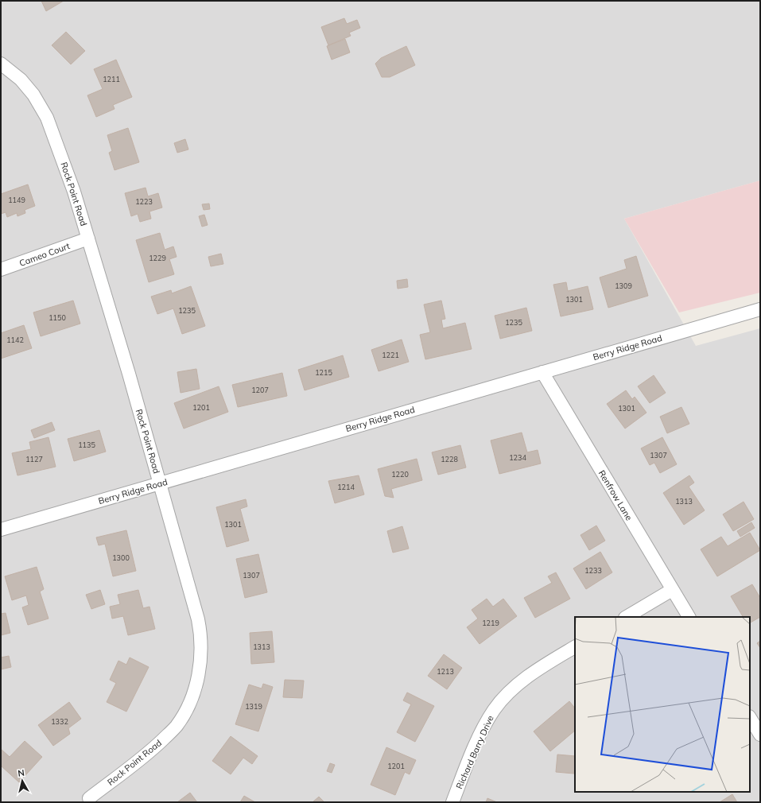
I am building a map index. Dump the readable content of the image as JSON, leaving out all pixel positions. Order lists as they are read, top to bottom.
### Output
{
  "streets": {
    "street": [
      "Rock Point Road",
      "Cameo Court",
      "Berry Ridge Road",
      "Renfrow Lane",
      "Richard Barry Drive"
    ]
  },
  "crossings": [
    ["Rock Point Road", "Cameo Court"],
    ["Rock Point Road", "Berry Ridge Road"],
    ["Berry Ridge Road", "Renfrow Lane"]
  ],
  "house_numbers": [
    "1211",
    "1149",
    "1223",
    "1229",
    "1309",
    "1301",
    "1235",
    "1150",
    "1235",
    "1142",
    "1221",
    "1215",
    "1207",
    "1201",
    "1301",
    "1135",
    "1307",
    "1234",
    "1127",
    "1228",
    "1220",
    "1214",
    "1313",
    "1301",
    "1300",
    "1233",
    "1307",
    "1219",
    "1313",
    "1213",
    "1319",
    "1332",
    "1201"
  ],
  "north": "top"
}
